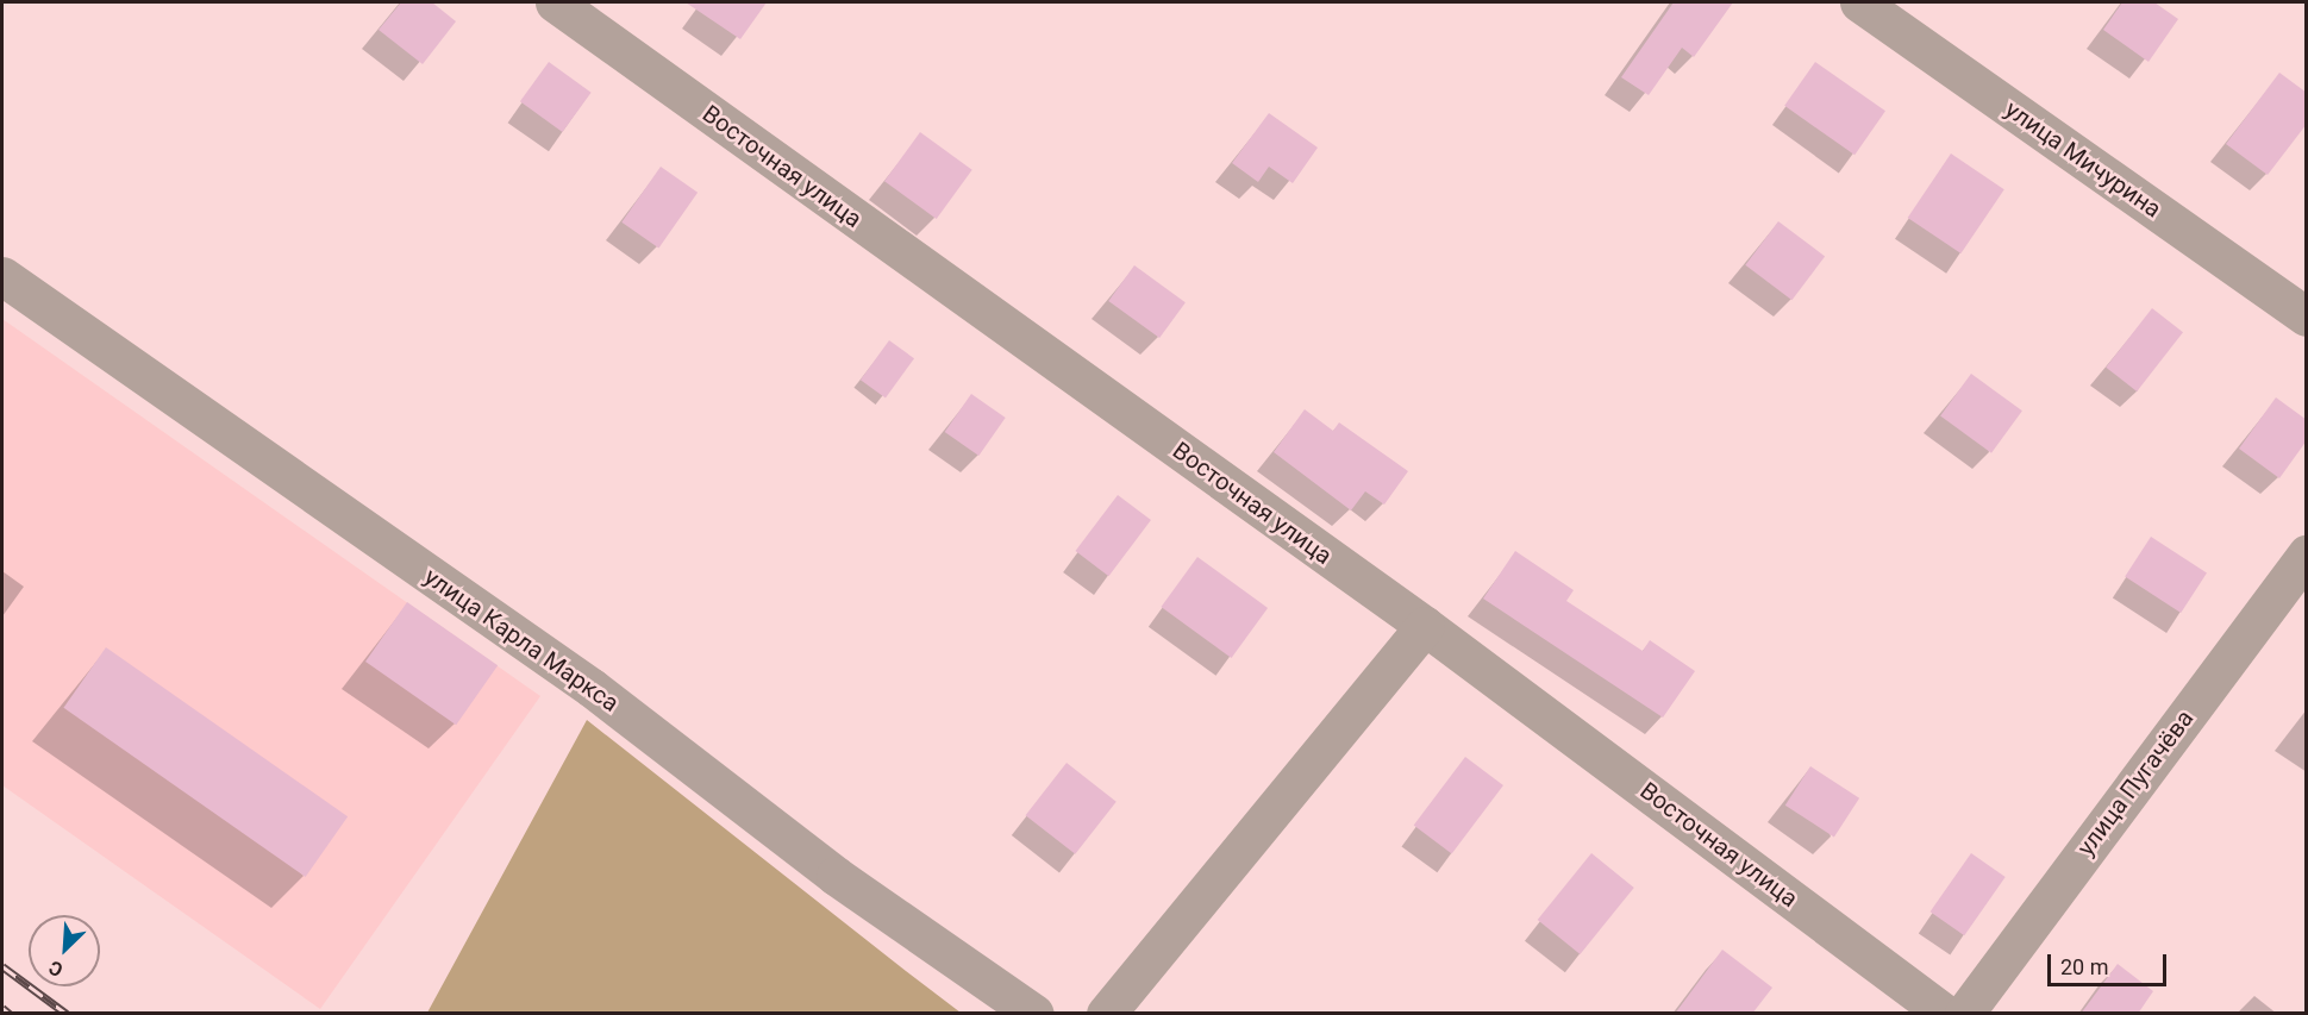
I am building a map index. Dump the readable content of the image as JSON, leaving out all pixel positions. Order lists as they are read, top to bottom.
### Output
{
  "streets": {
    "street": [
      "улица Мичурина",
      "Восточная улица",
      "улица Карла Маркса",
      "улица Пугачёва"
    ]
  },
  "scale_bar": "20 m",
  "north": "bottom left"
}
